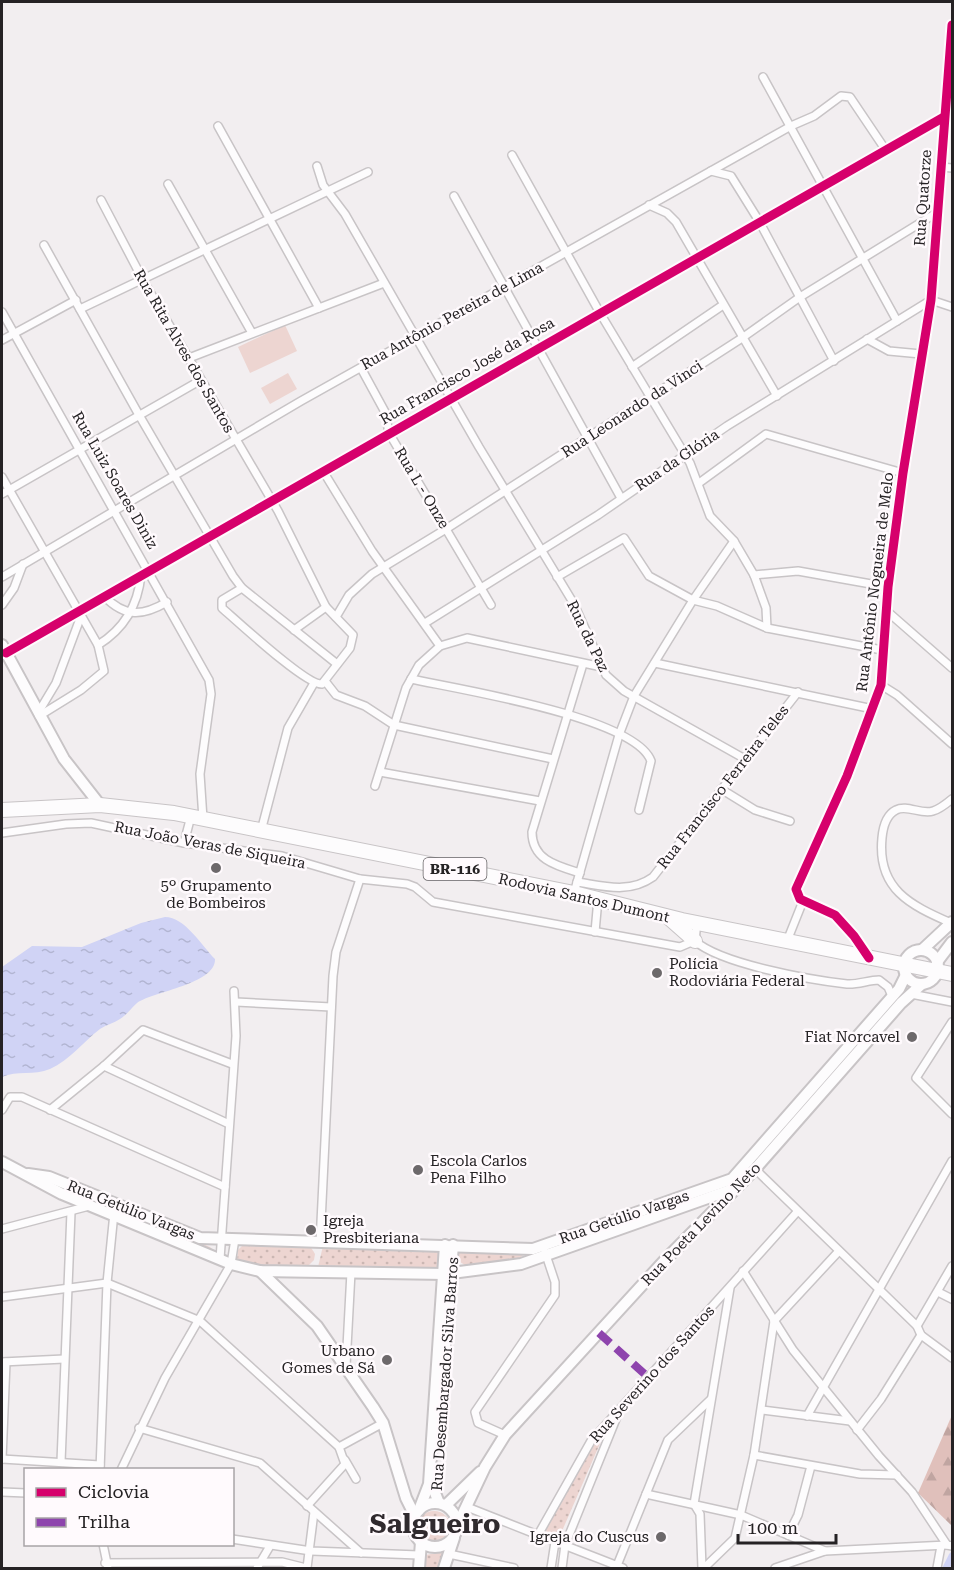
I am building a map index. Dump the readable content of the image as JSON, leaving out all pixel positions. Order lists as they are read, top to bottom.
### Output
{
  "streets": {
    "highway": ["BR-116", "Rodovia Santos Dumont"],
    "main road": ["Rua Getúlio Vargas", "Rua Poeta Levino Neto", "Rua Desembargador Silva Barros"],
    "street": [
      "Rua Quatorze",
      "Rua Antônio Pereira de Lima",
      "Rua Rita Alves dos Santos",
      "Rua Francisco José da Rosa",
      "Rua Leonardo da Vinci",
      "Rua da Glória",
      "Rua Luiz Soares Diniz",
      "Rua L - Onze",
      "Rua Antônio Nogueira de Melo",
      "Rua da Paz",
      "Rua Francisco Ferreira Teles",
      "Rua João Veras de Siqueira",
      "Rua Severino dos Santos"
    ]
  },
  "crossings": [
    ["Rua Quatorze", "Rua Francisco José da Rosa"],
    ["Rua Quatorze", "Rua Leonardo da Vinci"],
    ["Rua Quatorze", "Rua da Glória"],
    ["Rua Quatorze", "Rua Antônio Nogueira de Melo"],
    ["Rua Antônio Pereira de Lima", "Rua Rita Alves dos Santos"],
    ["Rua Antônio Pereira de Lima", "Rua Francisco José da Rosa"],
    ["Rua Antônio Pereira de Lima", "Rua Luiz Soares Diniz"],
    ["Rua Antônio Pereira de Lima", "Rua L - Onze"],
    ["Rua Antônio Pereira de Lima", "Rua da Paz"],
    ["Rua Rita Alves dos Santos", "Rua Francisco José da Rosa"],
    ["Rua Rita Alves dos Santos", "Rua Leonardo da Vinci"],
    ["Rua Francisco José da Rosa", "Rua Luiz Soares Diniz"],
    ["Rua Francisco José da Rosa", "Rua L - Onze"],
    ["Rua Francisco José da Rosa", "Rua da Paz"],
    ["Rua Leonardo da Vinci", "Rua L - Onze"],
    ["Rua Leonardo da Vinci", "Rua da Paz"],
    ["Rua da Glória", "Rua L - Onze"],
    ["Rua da Glória", "Rua Antônio Nogueira de Melo"],
    ["Rua da Glória", "Rua da Paz"],
    ["Rua Luiz Soares Diniz", "Rua João Veras de Siqueira"],
    ["Rua Luiz Soares Diniz", "Rodovia Santos Dumont"],
    ["Rua da Paz", "Rua Francisco Ferreira Teles"],
    ["Rua Francisco Ferreira Teles", "Rodovia Santos Dumont"],
    ["Rodovia Santos Dumont", "Rua Getúlio Vargas"],
    ["Rodovia Santos Dumont", "Rua Poeta Levino Neto"],
    ["Rua Getúlio Vargas", "Rua Poeta Levino Neto"],
    ["Rua Getúlio Vargas", "Rua Desembargador Silva Barros"],
    ["Rua Poeta Levino Neto", "Rua Desembargador Silva Barros"]
  ],
  "districts": ["Salgueiro"],
  "places": [
    "5º Grupamento de Bombeiros",
    "Polícia Rodoviária Federal",
    "Fiat Norcavel",
    "Escola Carlos Pena Filho",
    "Igreja Presbiteriana",
    "Urbano Gomes de Sá",
    "Igreja do Cuscus"
  ],
  "legend": ["Ciclovia", "Trilha"],
  "scale_bar": "100 m"
}
